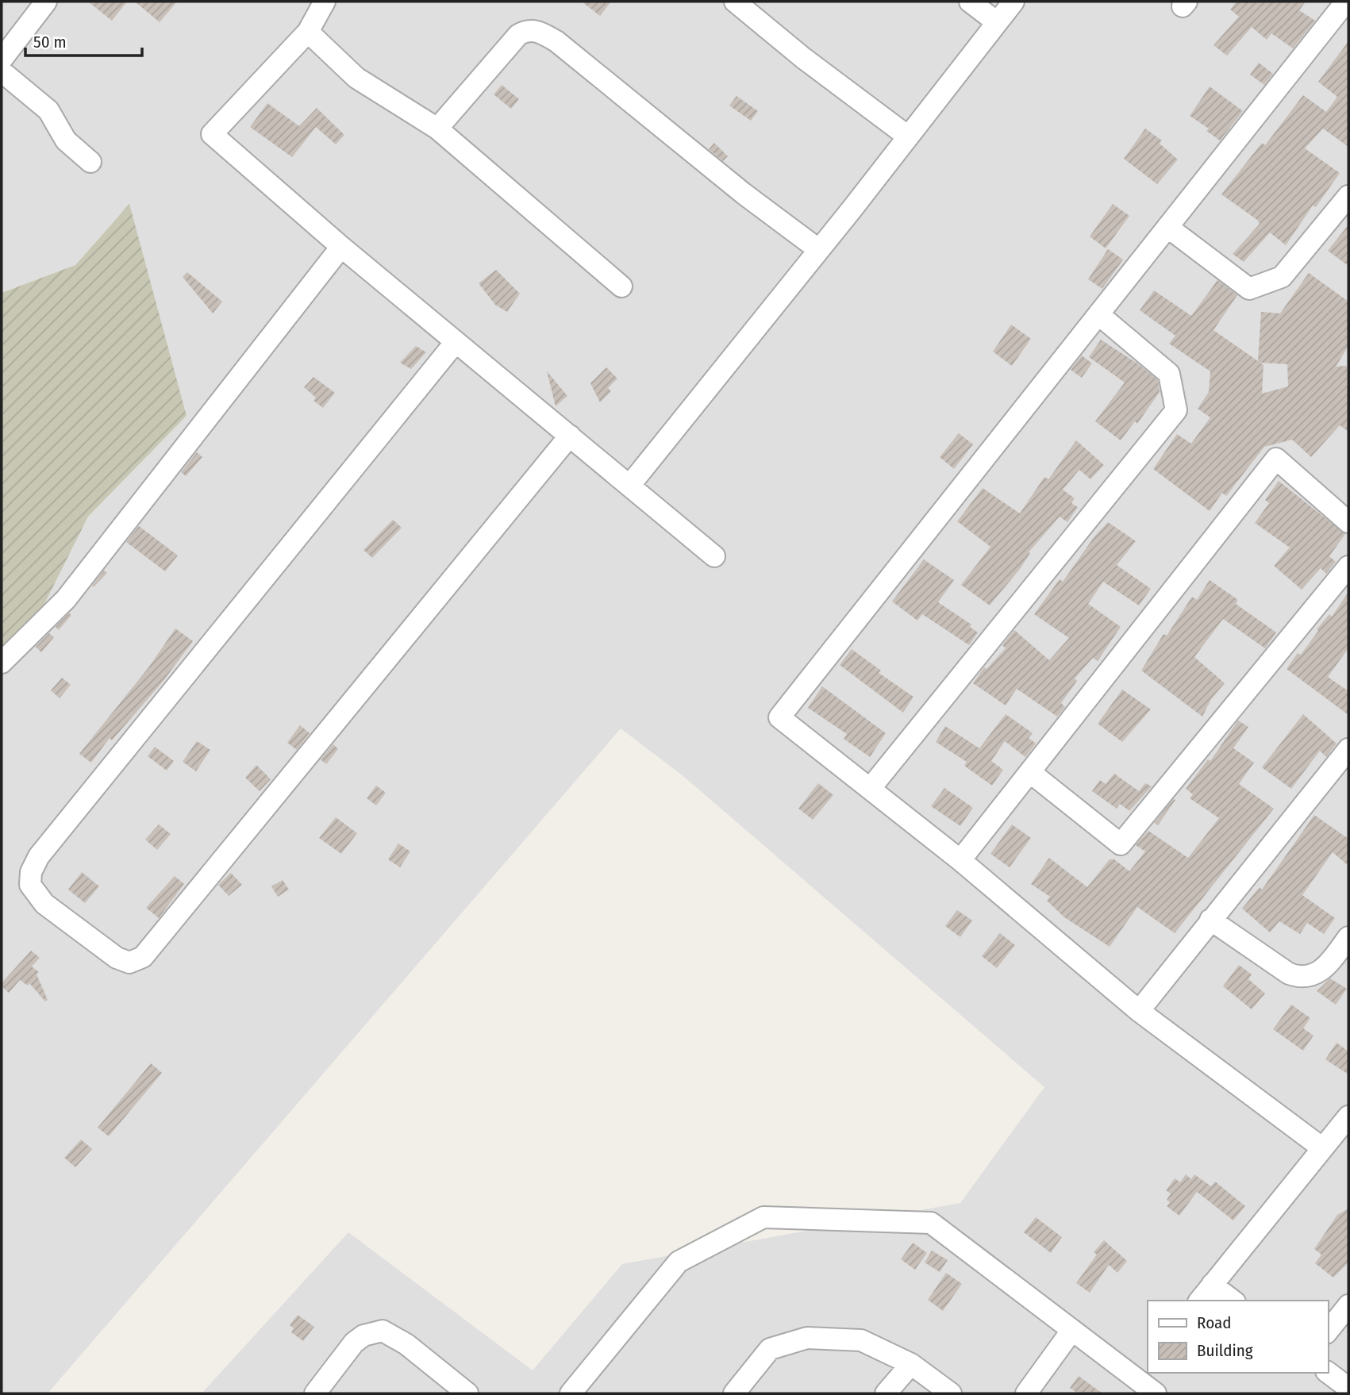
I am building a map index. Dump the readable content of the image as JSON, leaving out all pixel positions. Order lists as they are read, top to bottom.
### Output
{
  "legend": ["Road", "Building"],
  "scale_bar": "50 m"
}
